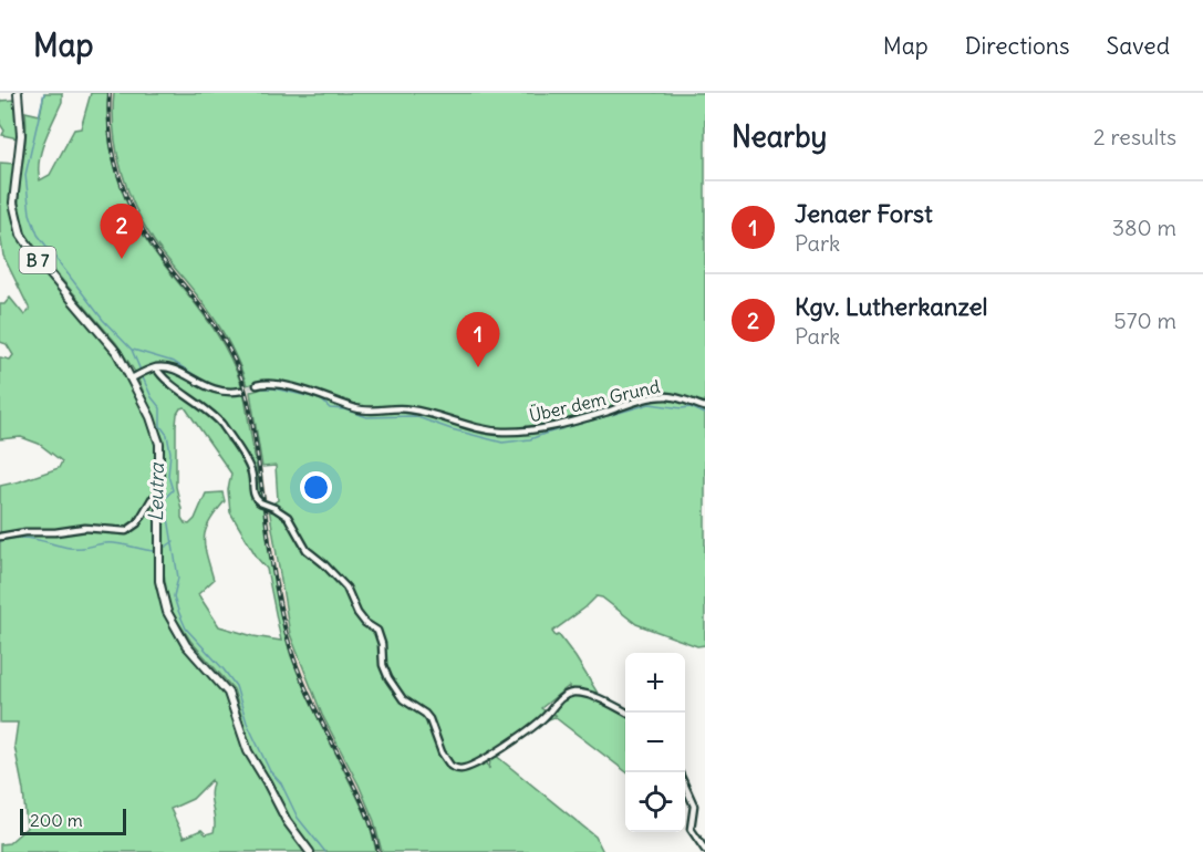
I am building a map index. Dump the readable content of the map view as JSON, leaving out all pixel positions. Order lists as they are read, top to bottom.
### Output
{
  "streets": {
    "main road": ["B 7"],
    "street": ["Über dem Grund"]
  },
  "water": ["Leutra"],
  "scale_bar": "200 m",
  "page": {
    "header": "Map",
    "nav": ["Map", "Directions", "Saved"],
    "heading": ["Nearby", "2 results"],
    "list": [
      {
        "mark": "1",
        "name": "Jenaer Forst",
        "note": "Park",
        "value": "380 m"
      },
      {
        "mark": "2",
        "name": "Kgv. Lutherkanzel",
        "note": "Park",
        "value": "570 m"
      }
    ],
    "pins": ["2", "1"],
    "map_buttons": ["+", "−"],
    "scale": "200 m"
  }
}
